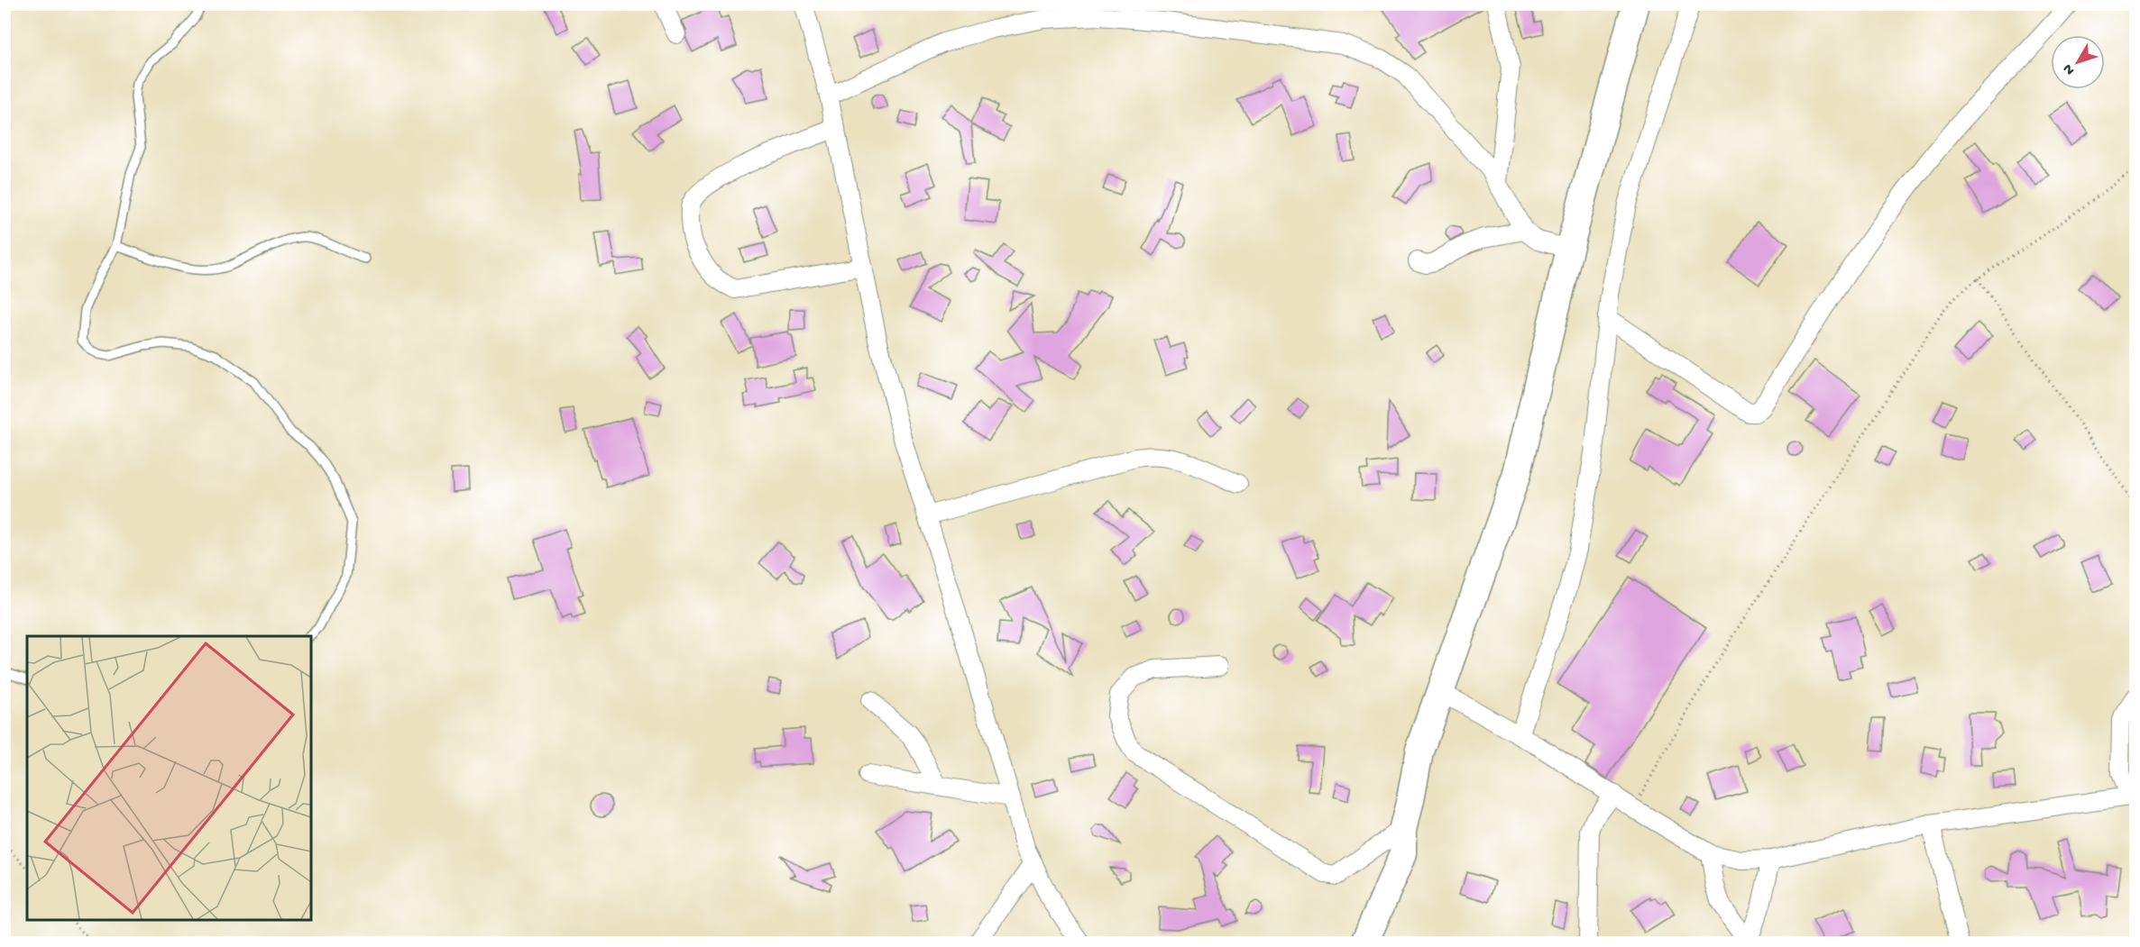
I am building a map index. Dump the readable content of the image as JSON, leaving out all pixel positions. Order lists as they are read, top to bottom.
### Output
{
  "north": "bottom left"
}
